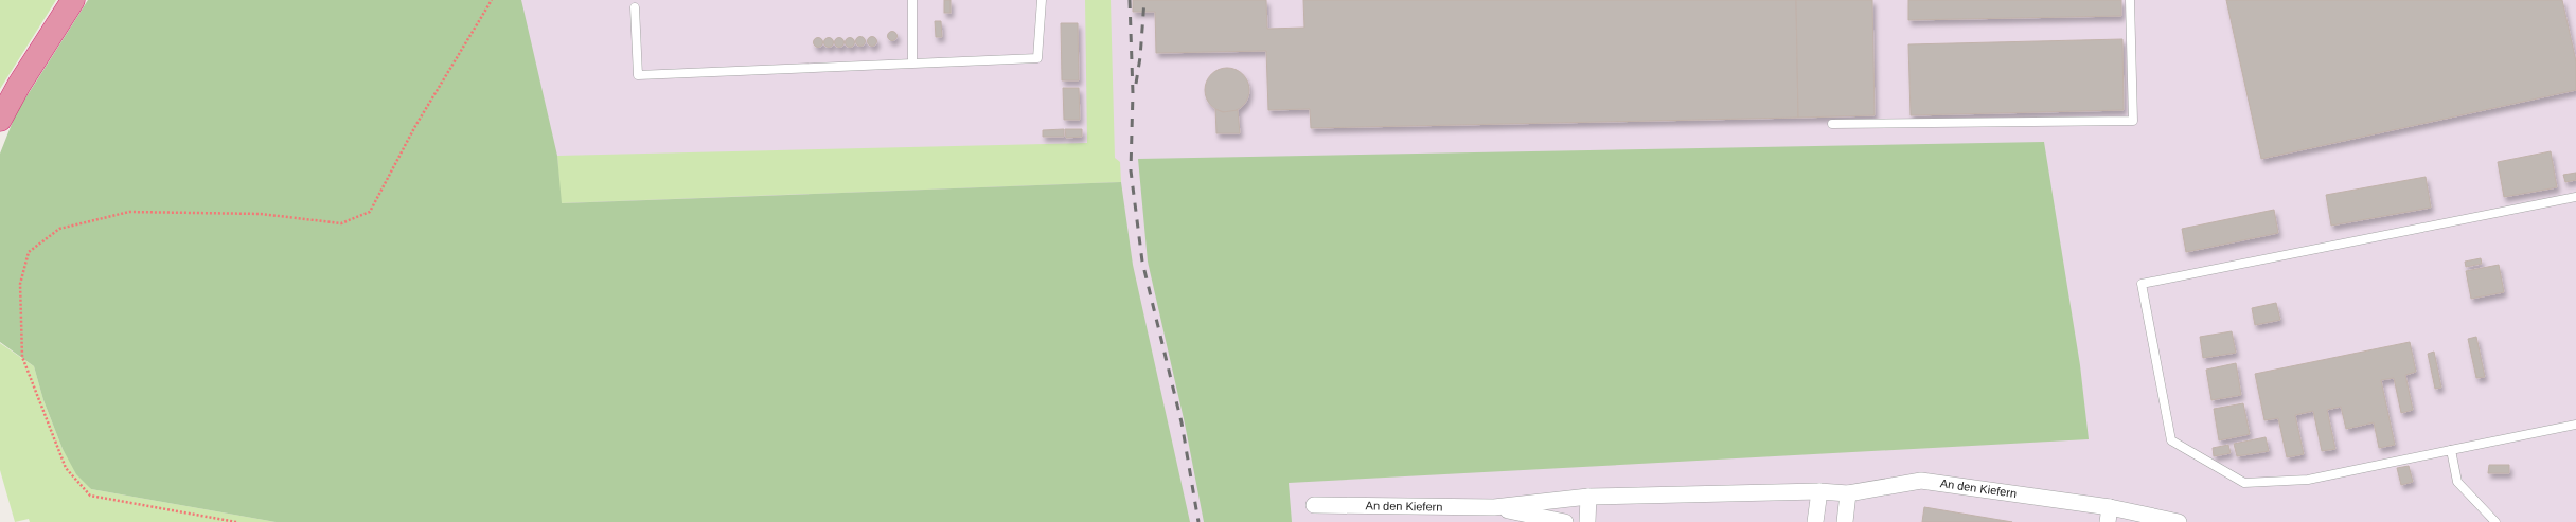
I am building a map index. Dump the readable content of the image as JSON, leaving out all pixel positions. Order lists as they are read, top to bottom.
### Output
{
  "streets": {
    "street": ["An den Kiefern"]
  }
}
